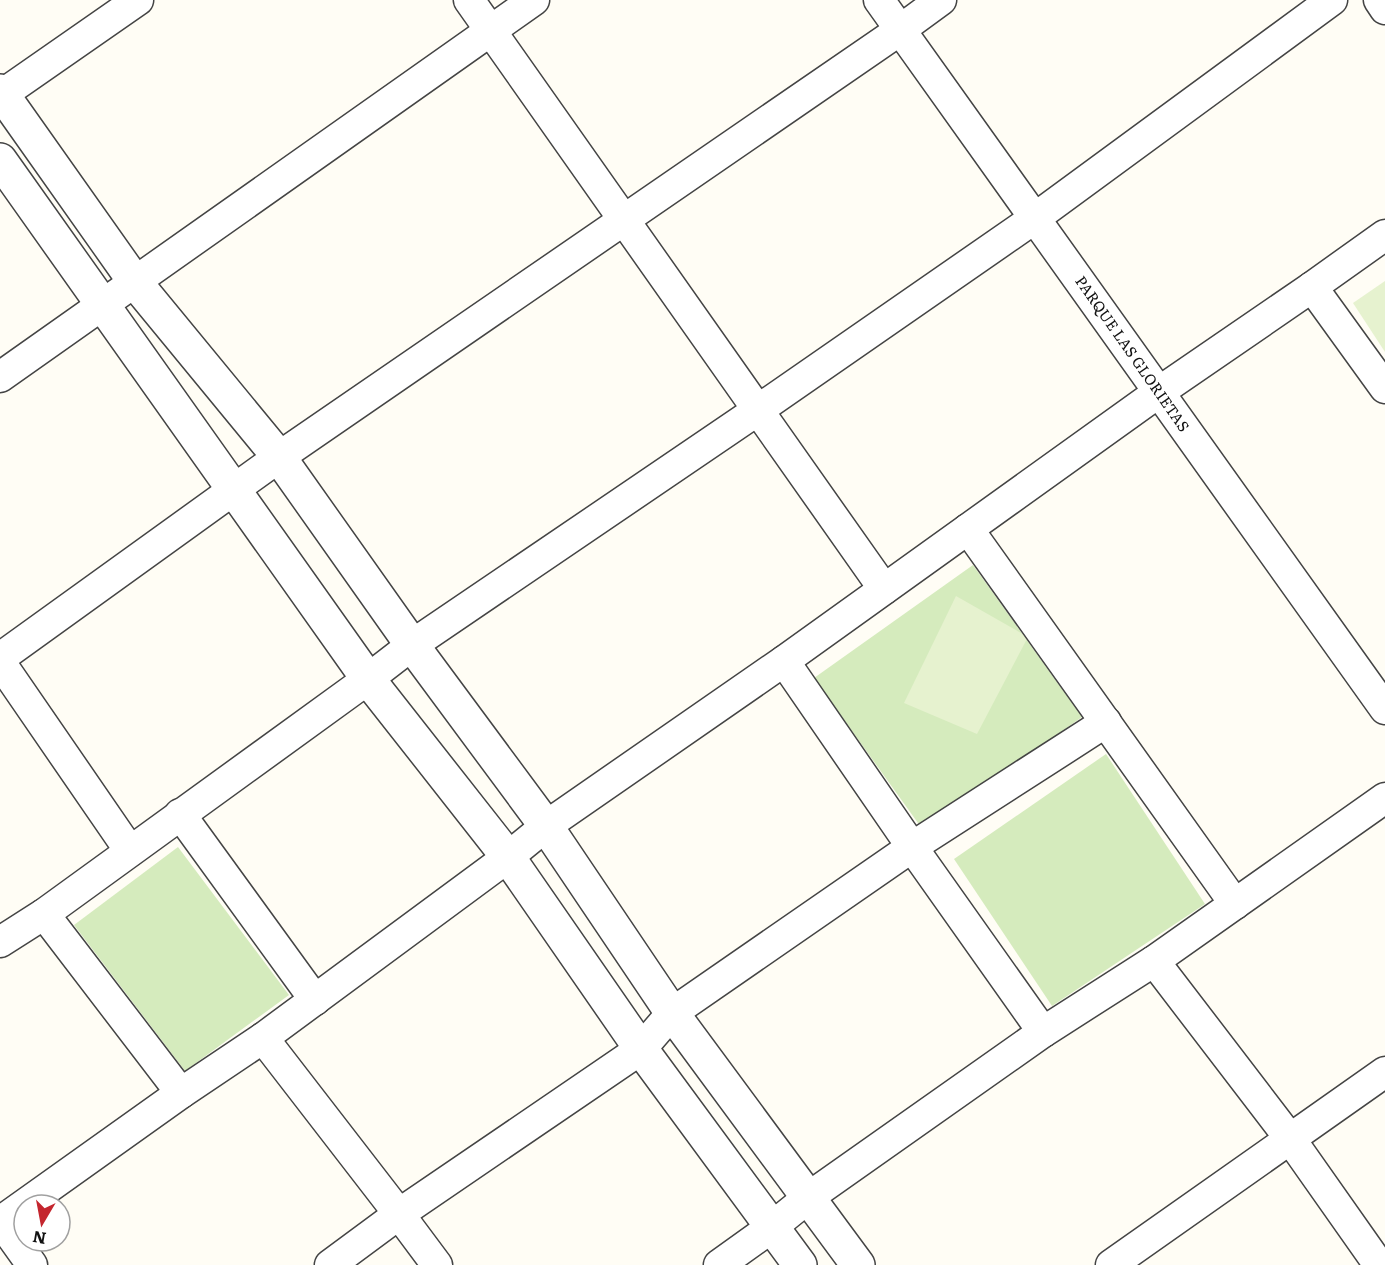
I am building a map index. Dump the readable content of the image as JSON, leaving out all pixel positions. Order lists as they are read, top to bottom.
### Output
{
  "streets": {
    "street": ["PARQUE LAS GLORIETAS"]
  },
  "north": "bottom"
}
